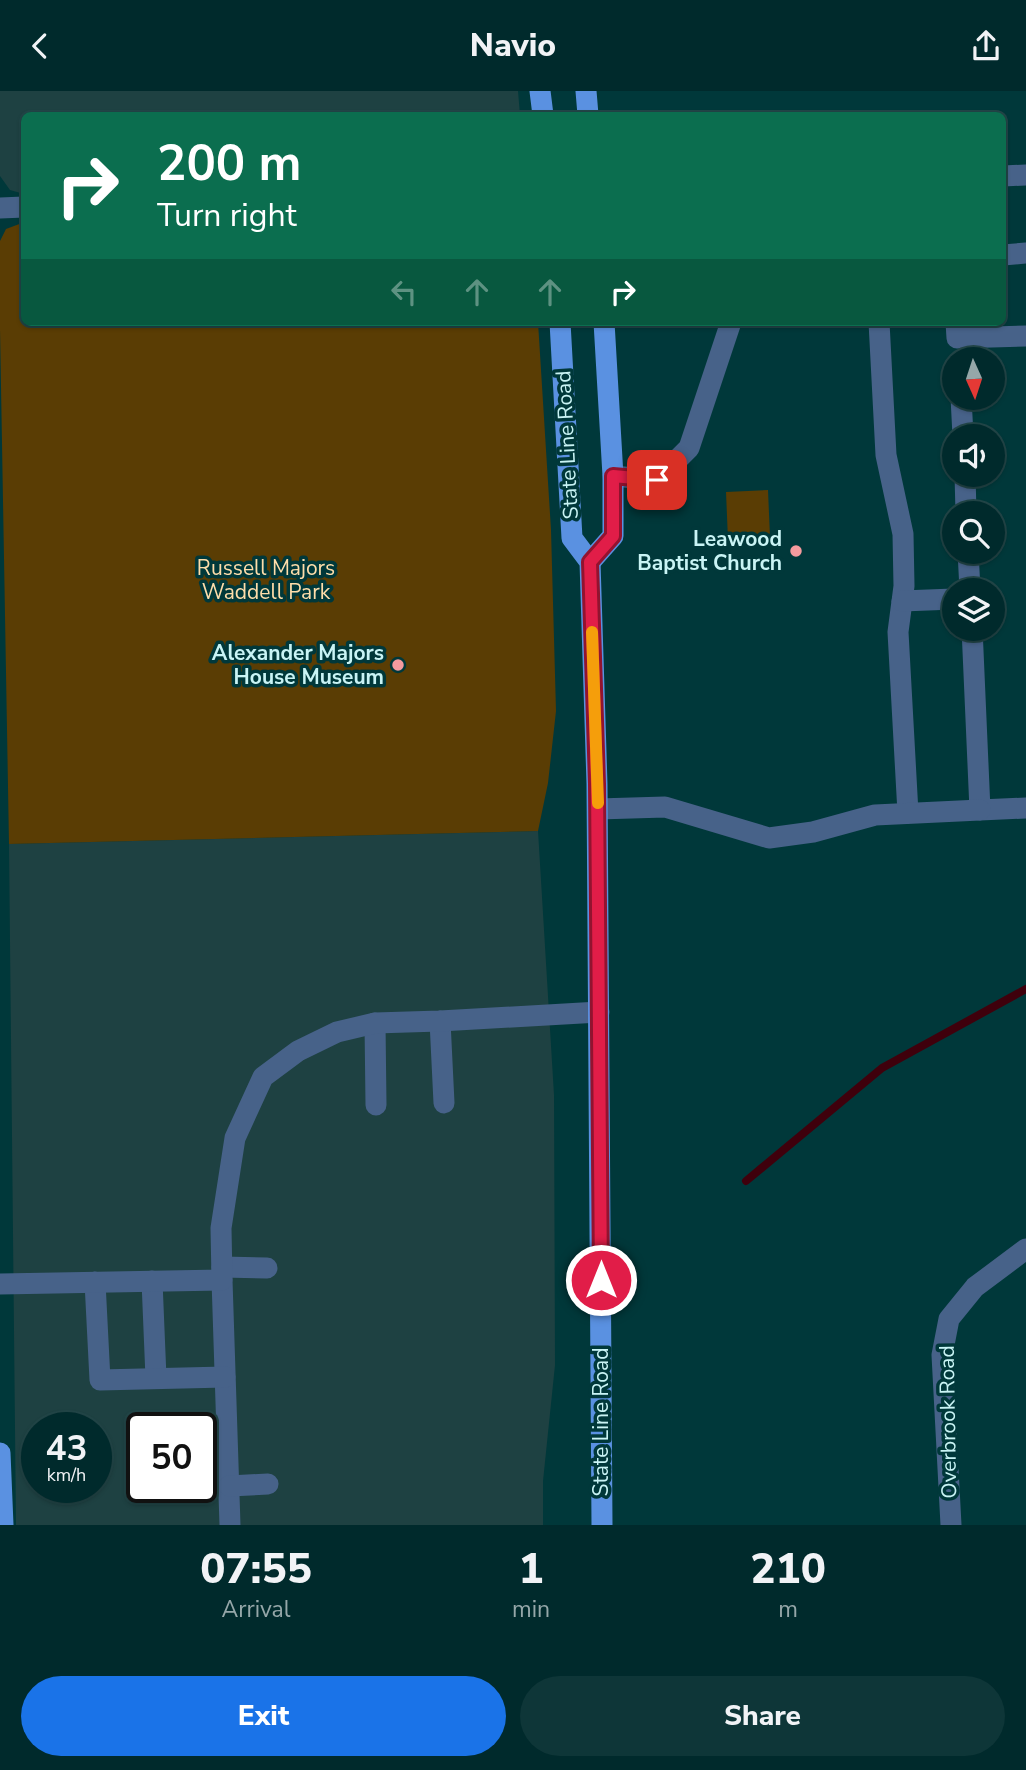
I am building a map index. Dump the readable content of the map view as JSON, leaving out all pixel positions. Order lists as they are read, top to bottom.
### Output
{
  "streets": {
    "main road": ["State Line Road"],
    "street": ["Overbrook Road"]
  },
  "parks": ["Russell Majors Waddell Park"],
  "places": ["Leawood Baptist Church", "Alexander Majors House Museum"],
  "north": "bottom",
  "page": {
    "header": "Navio",
    "turn": ["200 m", "Turn right"],
    "speed": "43 km/h",
    "limit": "50",
    "eta": [
      "07:55",
      "Arrival",
      "1",
      "min",
      "210",
      "m"
    ],
    "buttons": ["Exit", "Share"]
  }
}
